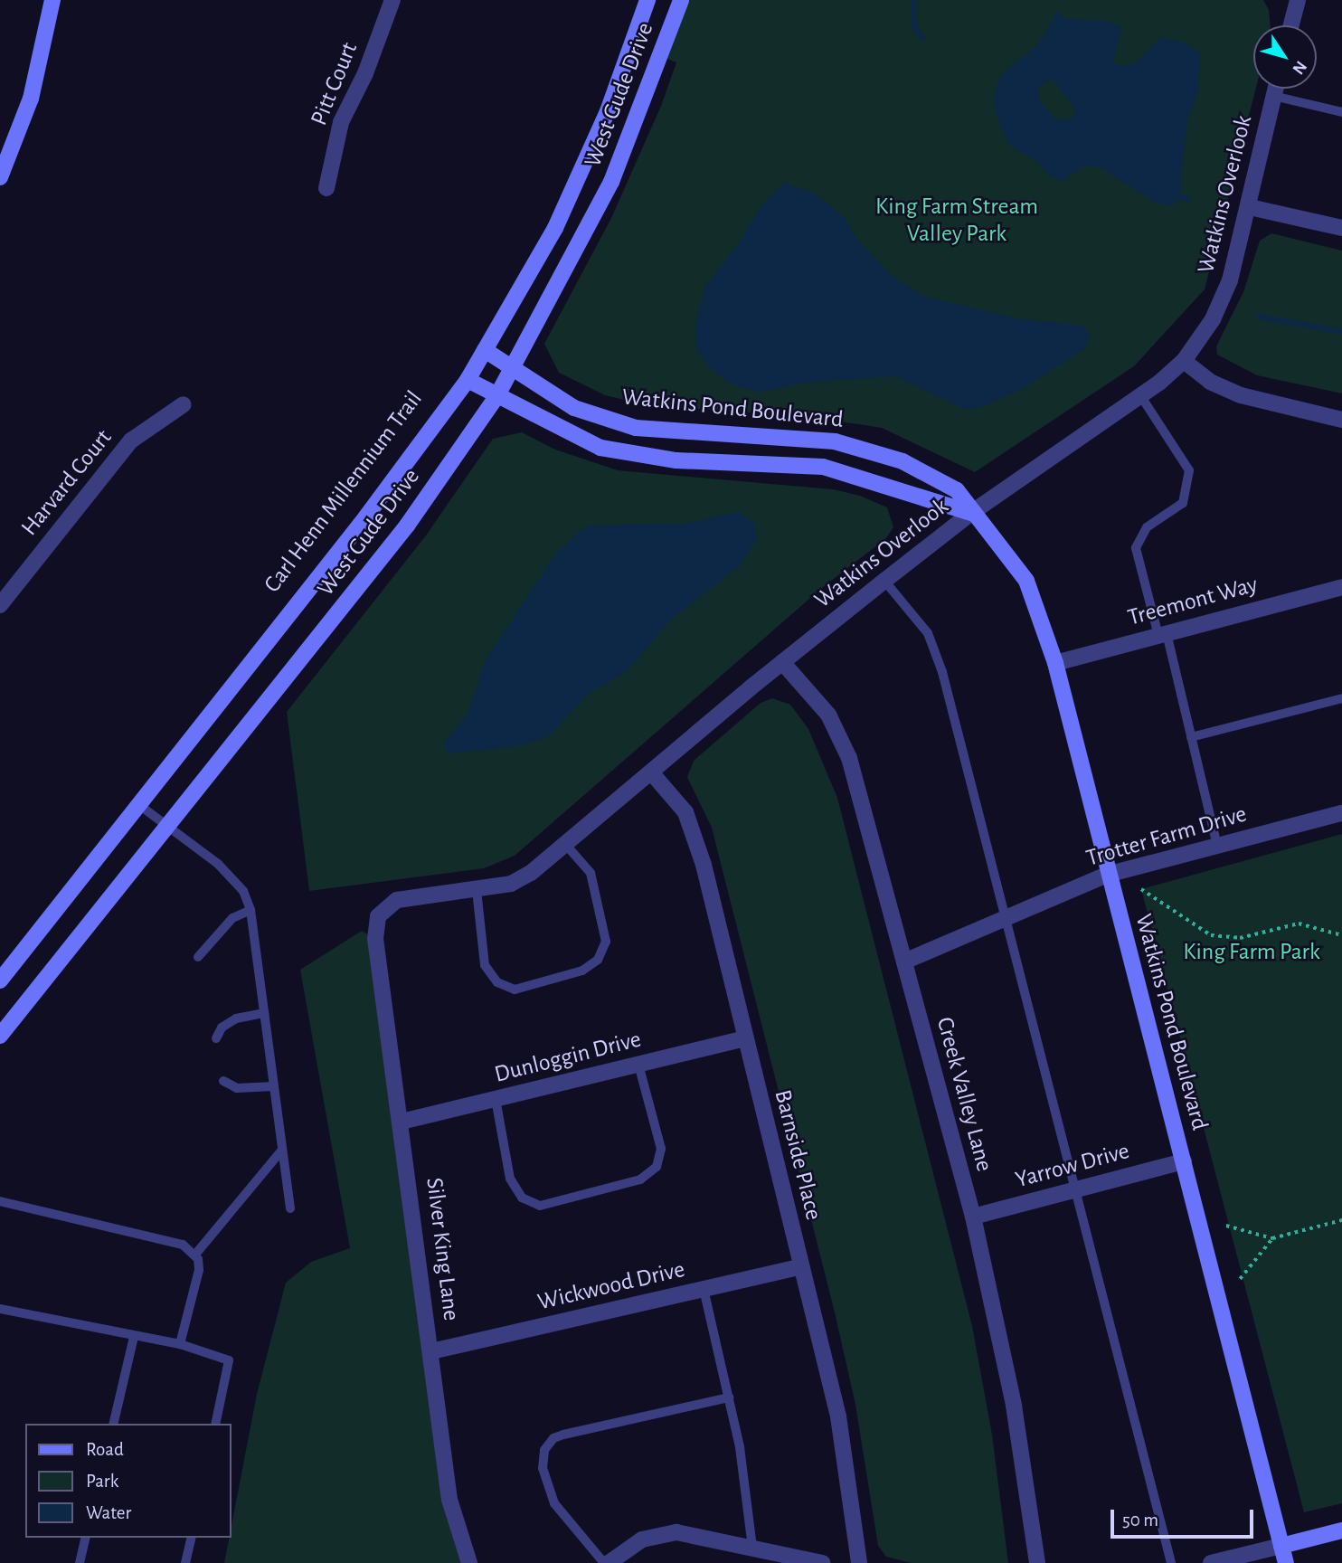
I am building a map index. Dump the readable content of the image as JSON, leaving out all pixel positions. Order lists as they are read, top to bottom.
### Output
{
  "streets": {
    "street": [
      "Pitt Court",
      "West Gude Drive",
      "Watkins Overlook",
      "Watkins Pond Boulevard",
      "Harvard Court",
      "Treemont Way",
      "Trotter Farm Drive",
      "Dunloggin Drive",
      "Creek Valley Lane",
      "Barnside Place",
      "Yarrow Drive",
      "Silver King Lane",
      "Wickwood Drive"
    ]
  },
  "crossings": [
    ["West Gude Drive", "Watkins Pond Boulevard"],
    ["Watkins Overlook", "Watkins Pond Boulevard"],
    ["Watkins Overlook", "Creek Valley Lane"],
    ["Watkins Overlook", "Barnside Place"],
    ["Watkins Overlook", "Silver King Lane"],
    ["Watkins Pond Boulevard", "Treemont Way"],
    ["Watkins Pond Boulevard", "Trotter Farm Drive"],
    ["Watkins Pond Boulevard", "Yarrow Drive"],
    ["Trotter Farm Drive", "Creek Valley Lane"],
    ["Dunloggin Drive", "Barnside Place"],
    ["Dunloggin Drive", "Silver King Lane"],
    ["Creek Valley Lane", "Yarrow Drive"],
    ["Barnside Place", "Wickwood Drive"],
    ["Silver King Lane", "Wickwood Drive"]
  ],
  "parks": ["King Farm Stream Valley Park", "King Farm Park"],
  "legend": ["Road", "Park", "Water"],
  "scale_bar": "50 m",
  "north": "bottom right"
}
